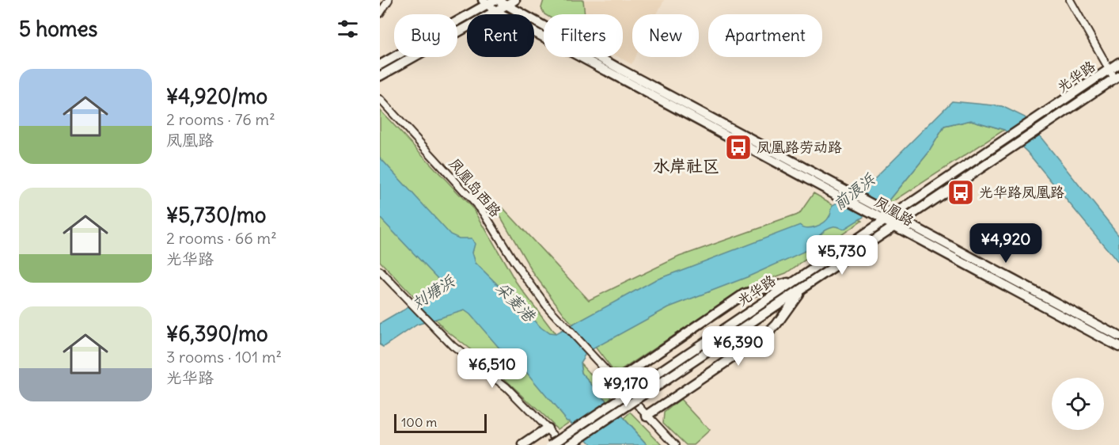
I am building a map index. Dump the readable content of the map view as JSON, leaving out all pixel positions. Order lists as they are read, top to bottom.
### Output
{
  "streets": {
    "main road": ["光华路", "凤凰路"],
    "street": ["凤凰岛西路"]
  },
  "crossings": [
    ["光华路", "凤凰路"]
  ],
  "districts": ["水岸社区"],
  "water": ["前浪浜", "刘塘浜", "采菱港"],
  "places": {
    "bus stop": ["凤凰路劳动路", "光华路凤凰路"]
  },
  "scale_bar": "100 m",
  "page": {
    "heading": "5 homes",
    "chip": [
      "Buy",
      "Rent",
      "Filters",
      "New",
      "Apartment"
    ],
    "list": [
      {
        "name": "¥4,920/mo",
        "note": "2 rooms · 76 m² · 凤凰路"
      },
      {
        "name": "¥5,730/mo",
        "note": "2 rooms · 66 m² · 光华路"
      },
      {
        "name": "¥6,390/mo",
        "note": "3 rooms · 101 m² · 光华路"
      }
    ],
    "price": [
      "¥4,920",
      "¥5,730",
      "¥6,390",
      "¥6,510",
      "¥9,170"
    ],
    "scale": "100 m"
  }
}
